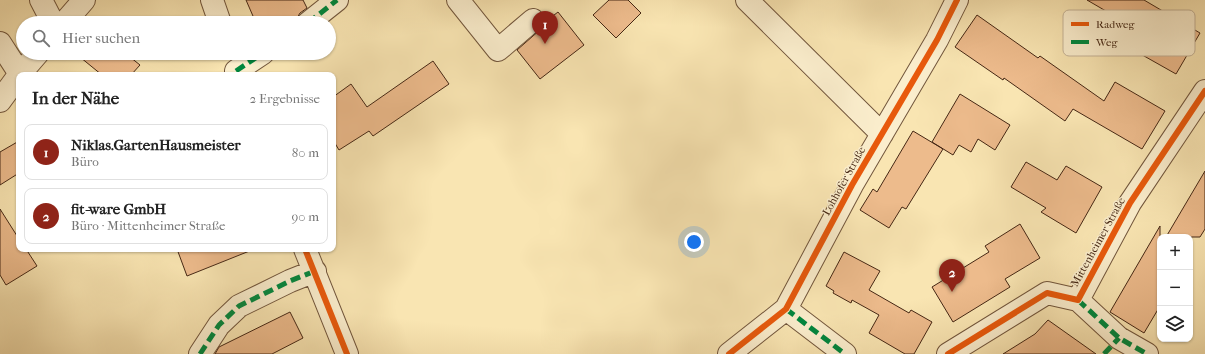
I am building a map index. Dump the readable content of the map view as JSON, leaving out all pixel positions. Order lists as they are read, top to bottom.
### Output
{
  "streets": {
    "street": ["Lohhofer Straße", "Mittenheimer Straße"]
  },
  "legend": ["Radweg", "Weg"],
  "page": {
    "pins": ["1", "2"],
    "search": "Hier suchen",
    "heading": ["In der Nähe", "2 Ergebnisse"],
    "list": [
      {
        "mark": "1",
        "name": "Niklas.GartenHausmeister",
        "note": "Büro",
        "value": "80 m"
      },
      {
        "mark": "2",
        "name": "fit-ware GmbH",
        "note": "Büro · Mittenheimer Straße",
        "value": "90 m"
      }
    ],
    "map_buttons": ["+", "−"]
  }
}
